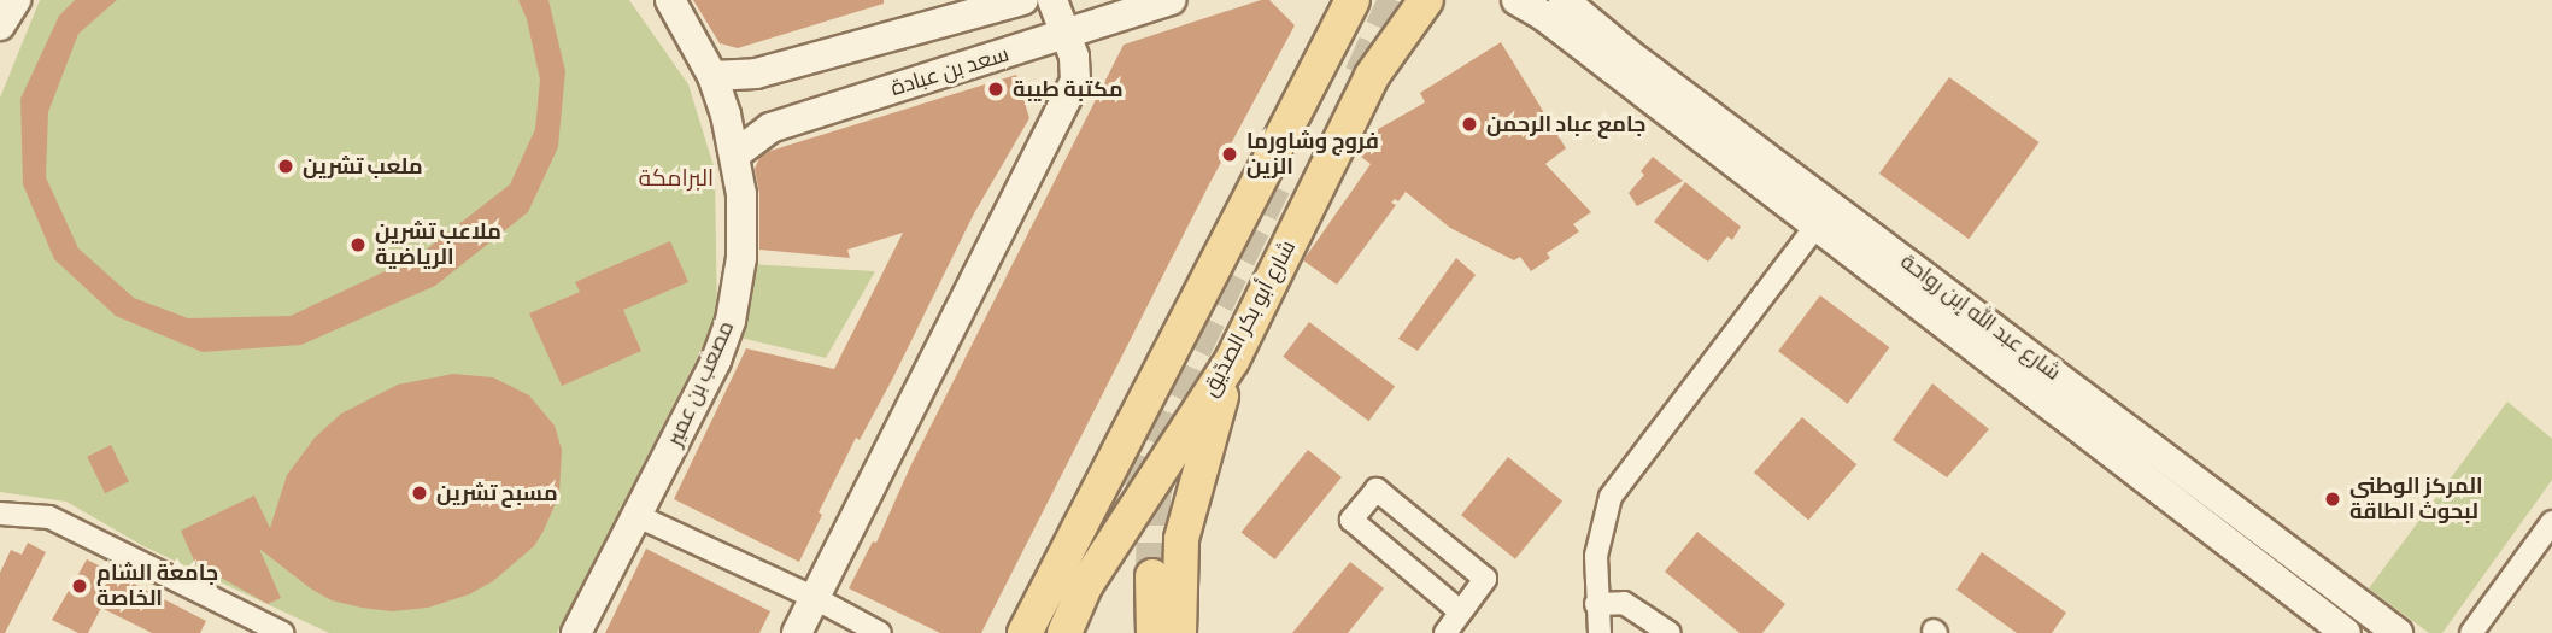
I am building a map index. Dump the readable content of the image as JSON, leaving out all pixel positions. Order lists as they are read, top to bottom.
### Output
{
  "streets": {
    "main road": ["شارع أبو بكر الصدّيق"],
    "street": ["سعد بن عبادة", "شارع عبد الله إبن رواحة", "مصعب بن عمير"]
  },
  "crossings": [
    ["سعد بن عبادة", "مصعب بن عمير"]
  ],
  "districts": ["البرامكة"],
  "places": [
    "مكتبة طيبة",
    "جامع عباد الرحمن",
    "فروج وشاورما الزين",
    "ملعب تشرين",
    "ملاعب تشرين الرياضية",
    "مسبح تشرين",
    "المركز الوطني لبحوث الطاقة",
    "جامعة الشام الخاصة"
  ]
}
